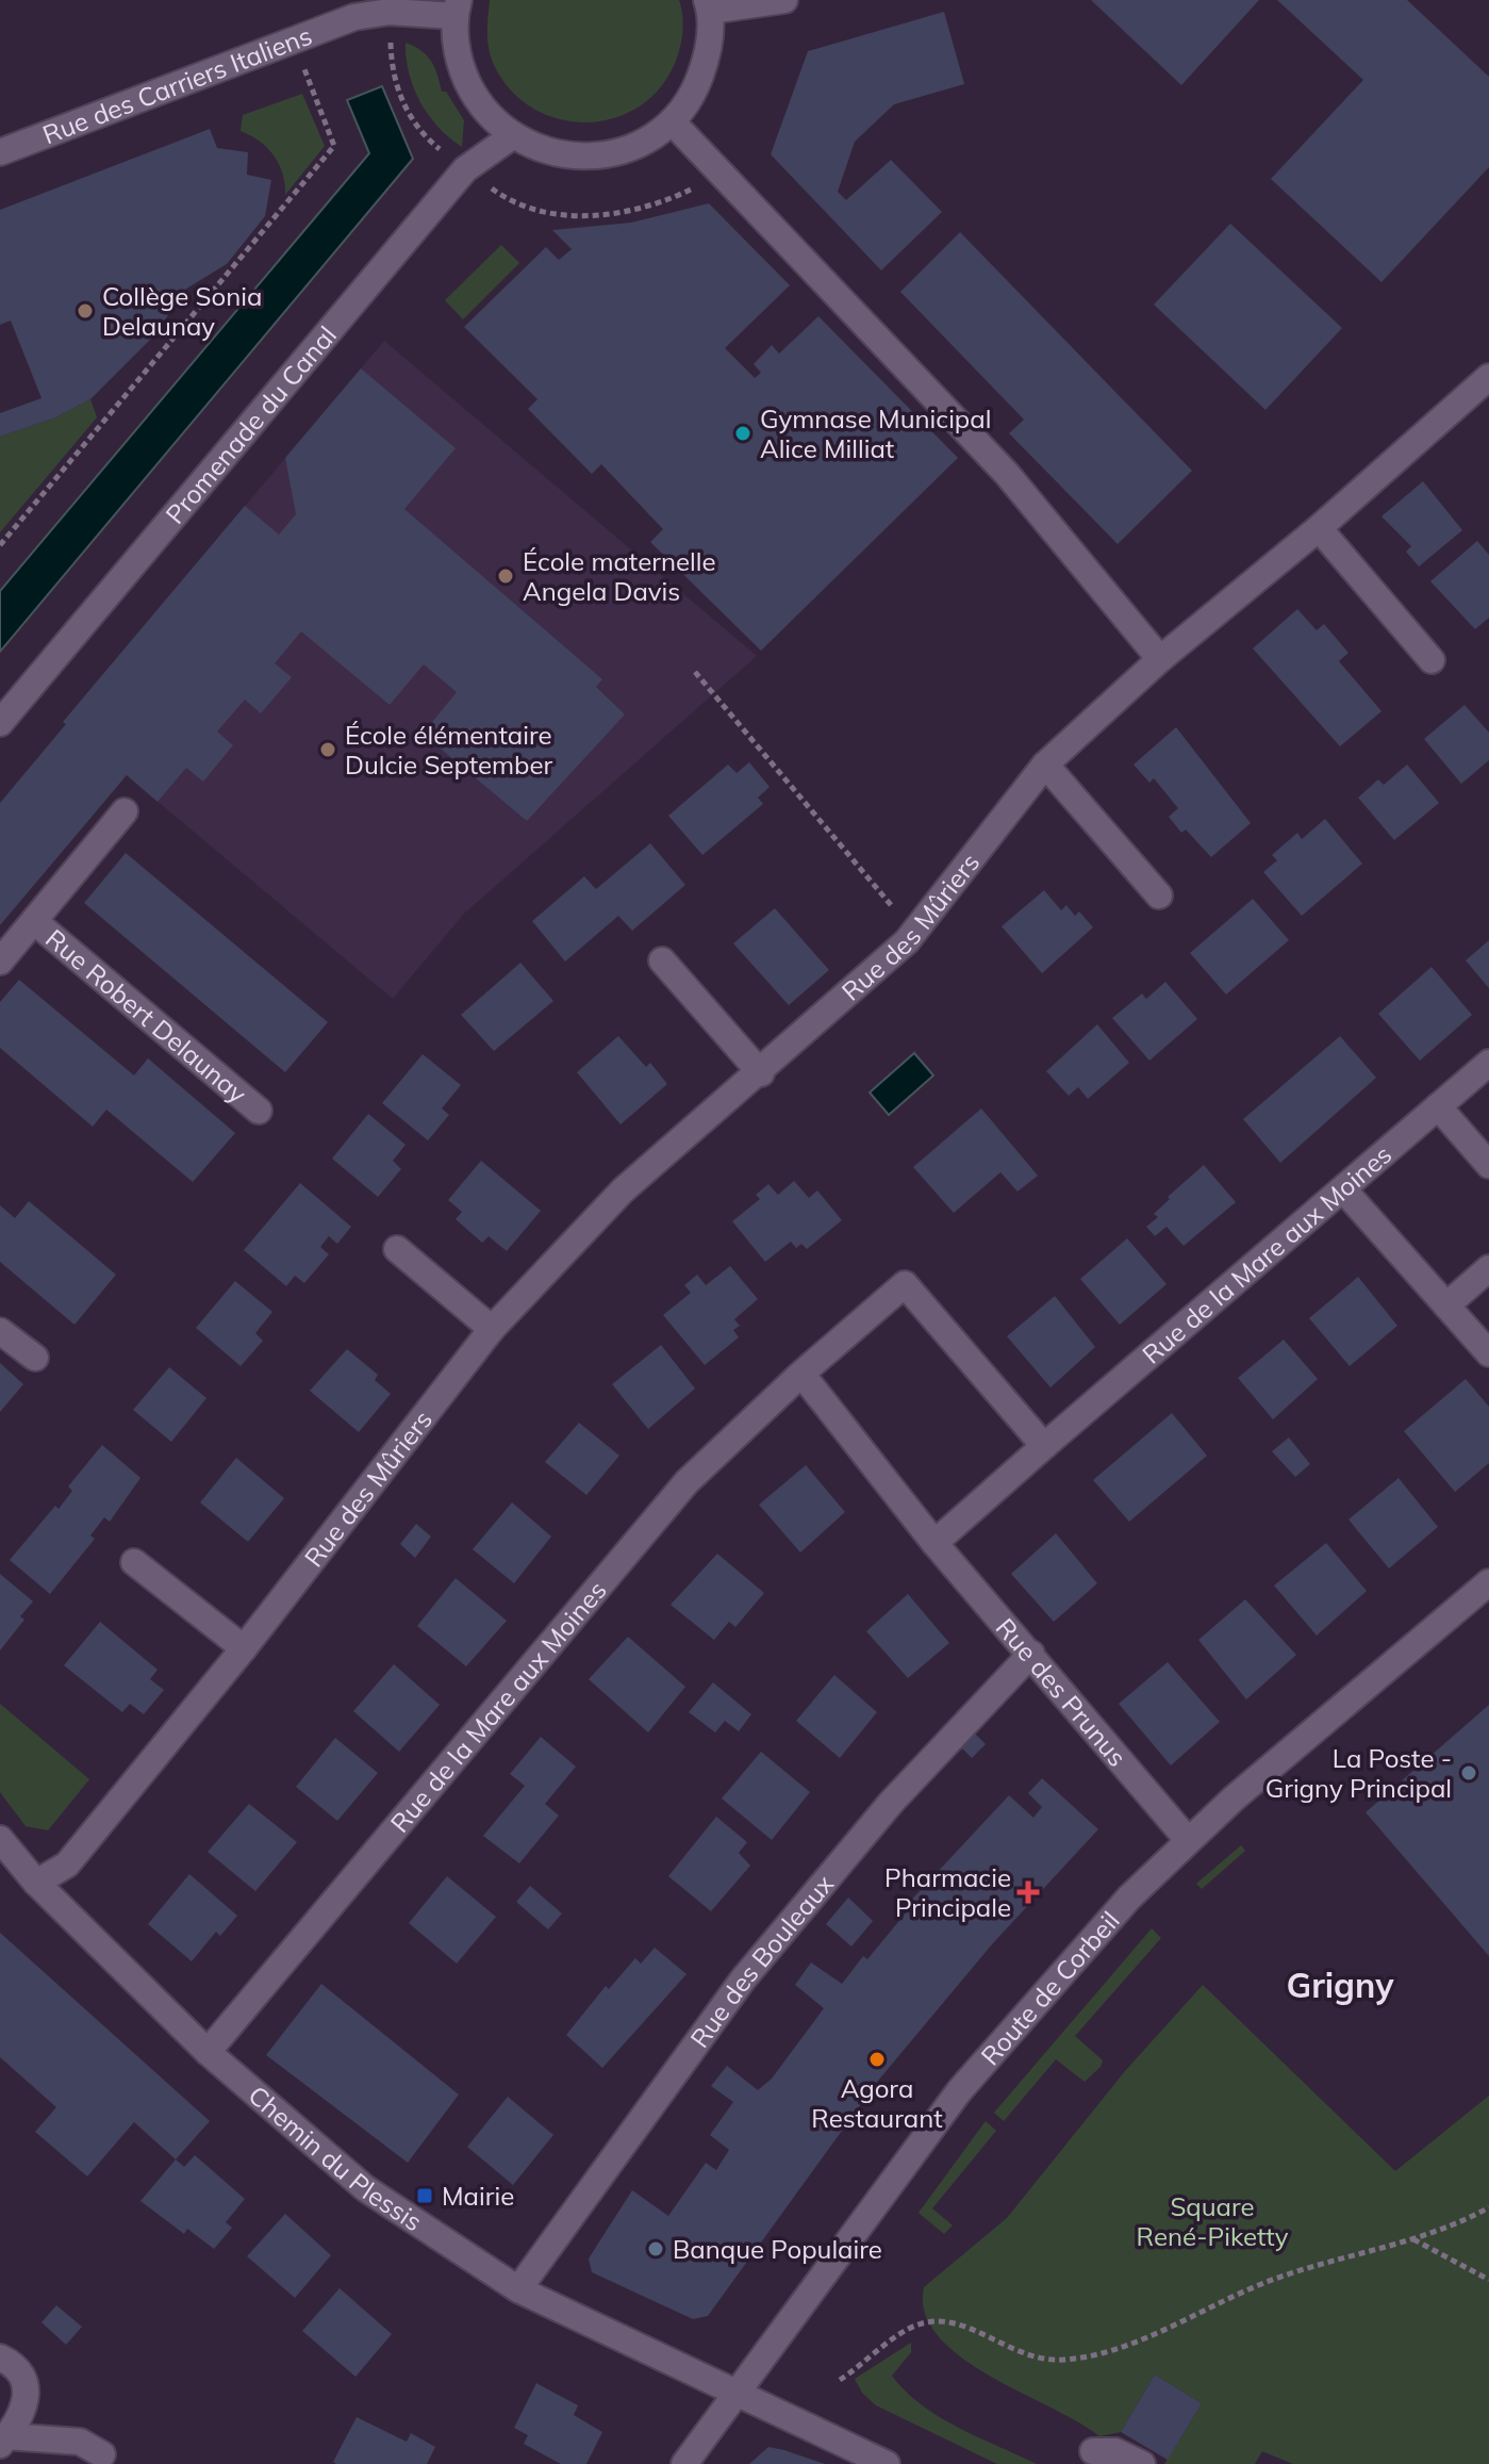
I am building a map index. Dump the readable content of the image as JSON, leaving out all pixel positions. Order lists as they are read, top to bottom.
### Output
{
  "streets": {
    "street": [
      "Rue des Carriers Italiens",
      "Promenade du Canal",
      "Rue des Mûriers",
      "Rue Robert Delaunay",
      "Rue de la Mare aux Moines",
      "Rue des Prunus",
      "Rue des Bouleaux",
      "Route de Corbeil",
      "Chemin du Plessis"
    ]
  },
  "crossings": [
    ["Rue des Mûriers", "Chemin du Plessis"],
    ["Rue de la Mare aux Moines", "Rue des Prunus"],
    ["Rue de la Mare aux Moines", "Chemin du Plessis"],
    ["Rue des Prunus", "Rue des Bouleaux"],
    ["Rue des Prunus", "Route de Corbeil"],
    ["Rue des Bouleaux", "Chemin du Plessis"],
    ["Route de Corbeil", "Chemin du Plessis"]
  ],
  "districts": ["Grigny"],
  "parks": ["Square René-Piketty"],
  "places": {
    "other": [
      "Collège Sonia Delaunay",
      "Gymnase Municipal Alice Milliat",
      "École maternelle Angela Davis",
      "École élémentaire Dulcie September",
      "La Poste - Grigny Principal",
      "Agora Restaurant",
      "Banque Populaire"
    ],
    "health": ["Pharmacie Principale"],
    "transit": ["Mairie"]
  }
}
